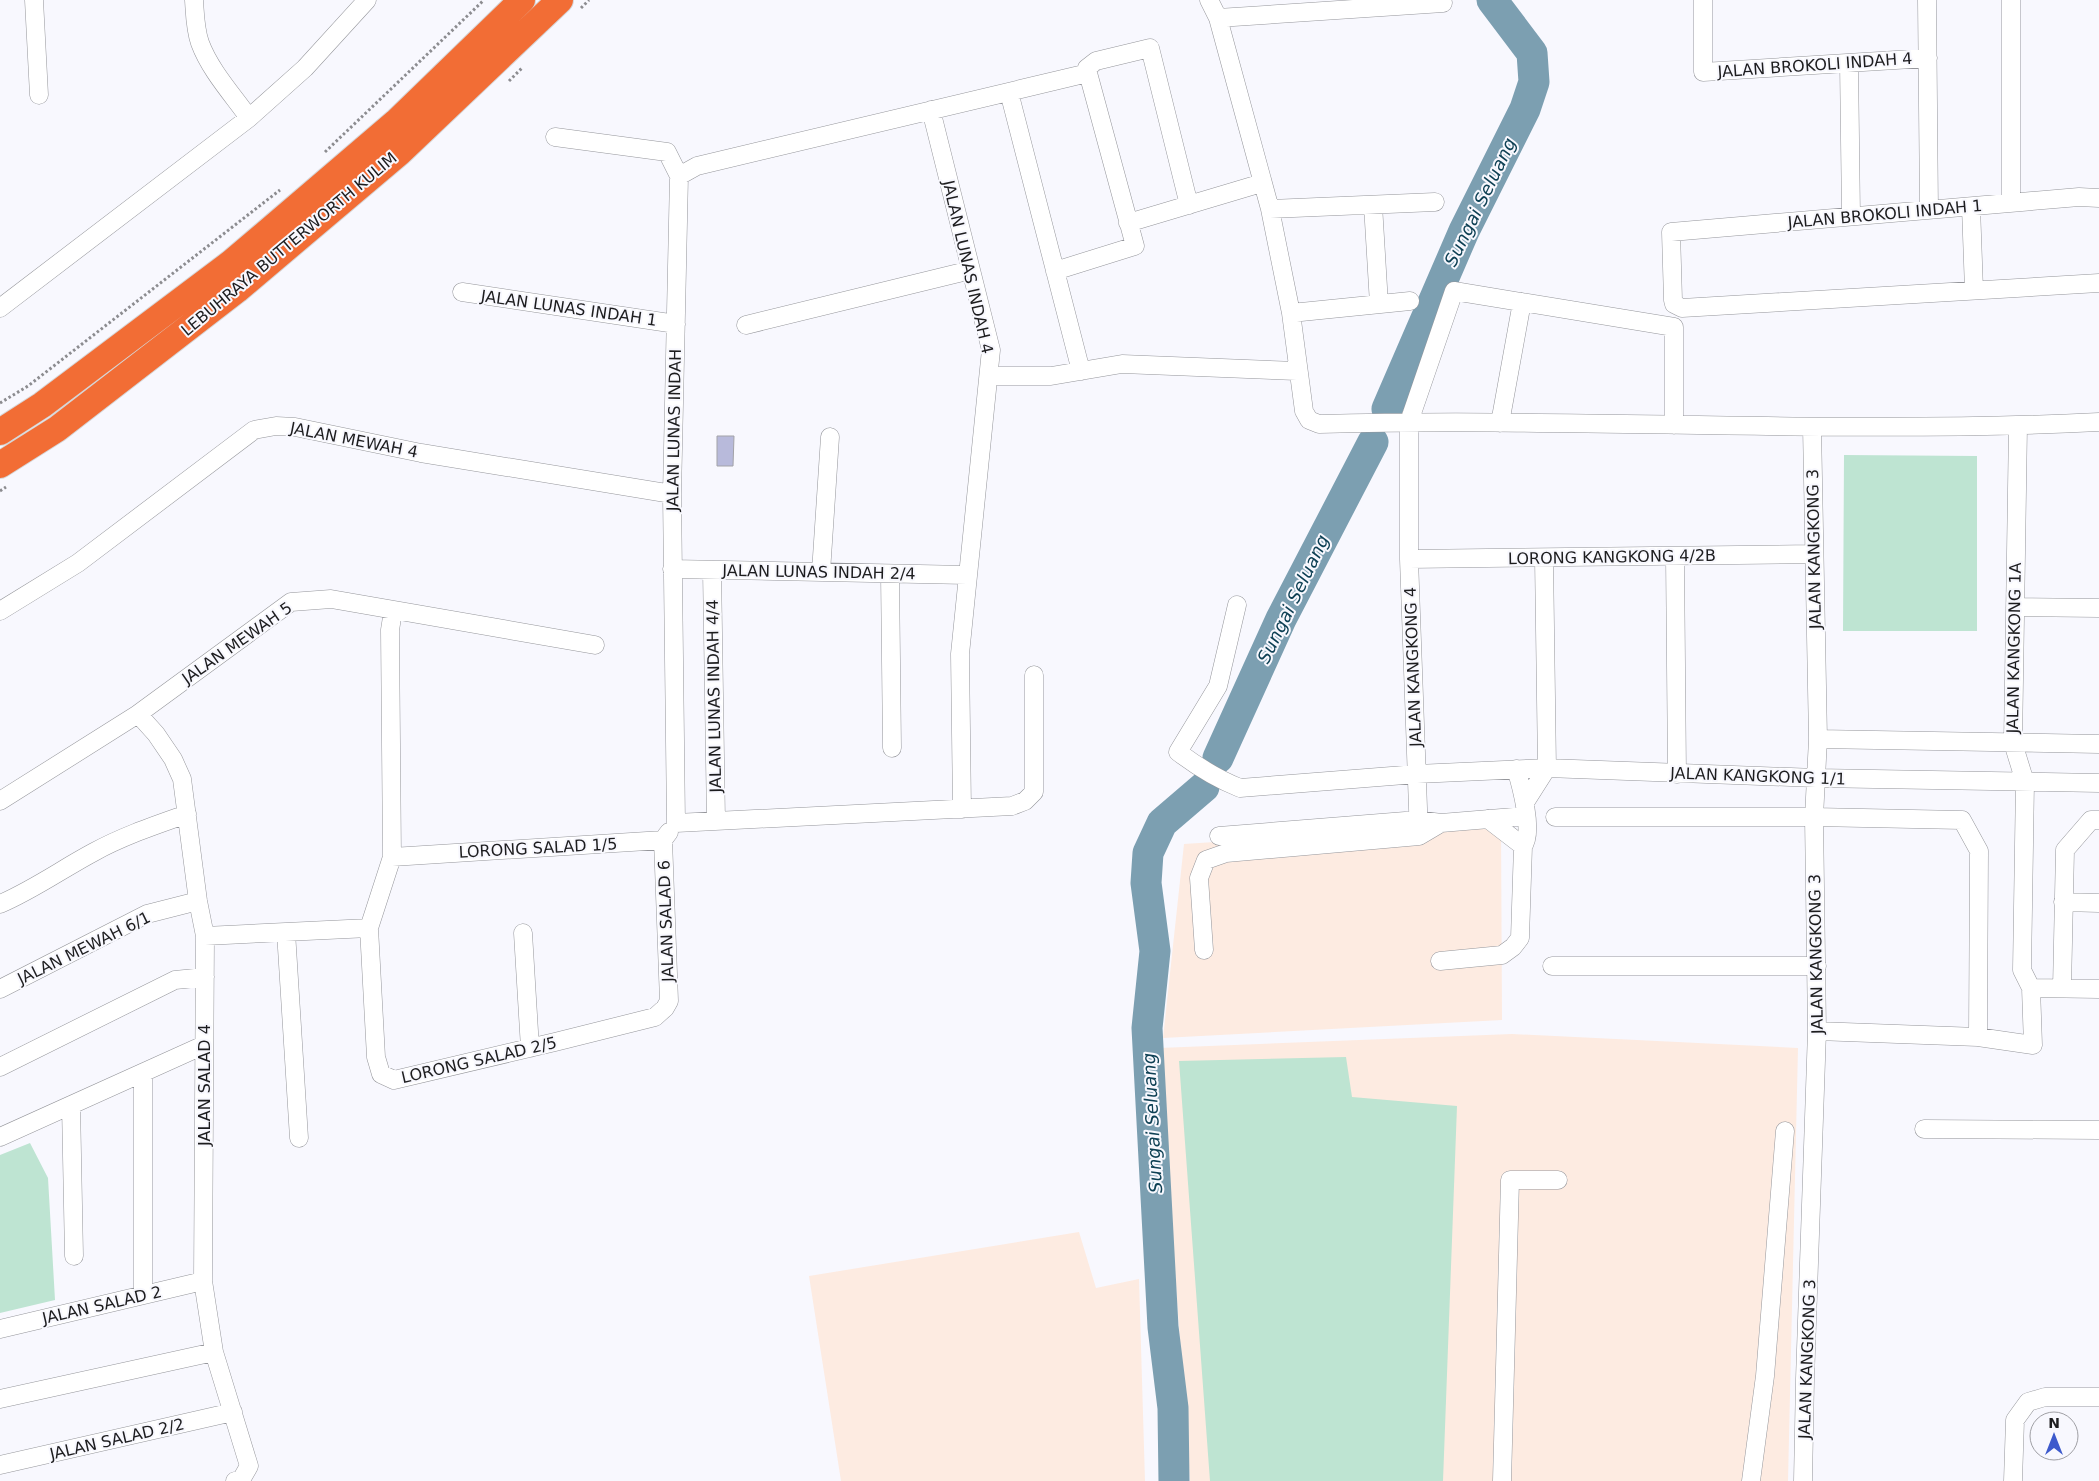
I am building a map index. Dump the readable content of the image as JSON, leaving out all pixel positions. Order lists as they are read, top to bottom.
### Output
{
  "streets": {
    "highway": ["LEBUHRAYA BUTTERWORTH KULIM"],
    "street": [
      "JALAN BROKOLI INDAH 4",
      "JALAN BROKOLI INDAH 1",
      "JALAN LUNAS INDAH 4",
      "JALAN LUNAS INDAH 1",
      "JALAN LUNAS INDAH",
      "JALAN MEWAH 4",
      "JALAN KANGKONG 3",
      "LORONG KANGKONG 4/2B",
      "JALAN LUNAS INDAH 2/4",
      "JALAN MEWAH 5",
      "JALAN KANGKONG 1A",
      "JALAN KANGKONG 4",
      "JALAN LUNAS INDAH 4/4",
      "JALAN KANGKONG 1/1",
      "LORONG SALAD 1/5",
      "JALAN SALAD 6",
      "JALAN MEWAH 6/1",
      "LORONG SALAD 2/5",
      "JALAN SALAD 4",
      "JALAN SALAD 2",
      "JALAN SALAD 2/2"
    ]
  },
  "crossings": [
    ["JALAN LUNAS INDAH 4", "JALAN LUNAS INDAH 2/4"],
    ["JALAN LUNAS INDAH 1", "JALAN LUNAS INDAH"],
    ["JALAN LUNAS INDAH", "JALAN MEWAH 4"],
    ["JALAN LUNAS INDAH", "JALAN LUNAS INDAH 2/4"],
    ["JALAN KANGKONG 3", "LORONG KANGKONG 4/2B"],
    ["JALAN KANGKONG 3", "JALAN KANGKONG 1/1"],
    ["LORONG KANGKONG 4/2B", "JALAN KANGKONG 4"],
    ["JALAN LUNAS INDAH 2/4", "JALAN LUNAS INDAH 4/4"],
    ["JALAN MEWAH 5", "LORONG SALAD 2/5"],
    ["JALAN MEWAH 5", "JALAN SALAD 4"],
    ["JALAN KANGKONG 1A", "JALAN KANGKONG 1/1"],
    ["JALAN KANGKONG 4", "JALAN KANGKONG 1/1"],
    ["LORONG SALAD 1/5", "JALAN SALAD 6"],
    ["LORONG SALAD 1/5", "LORONG SALAD 2/5"],
    ["JALAN SALAD 6", "LORONG SALAD 2/5"],
    ["JALAN MEWAH 6/1", "JALAN SALAD 4"],
    ["JALAN SALAD 4", "JALAN SALAD 2"],
    ["JALAN SALAD 4", "JALAN SALAD 2/2"]
  ],
  "water": ["Sungai Seluang"],
  "north": "top"
}
